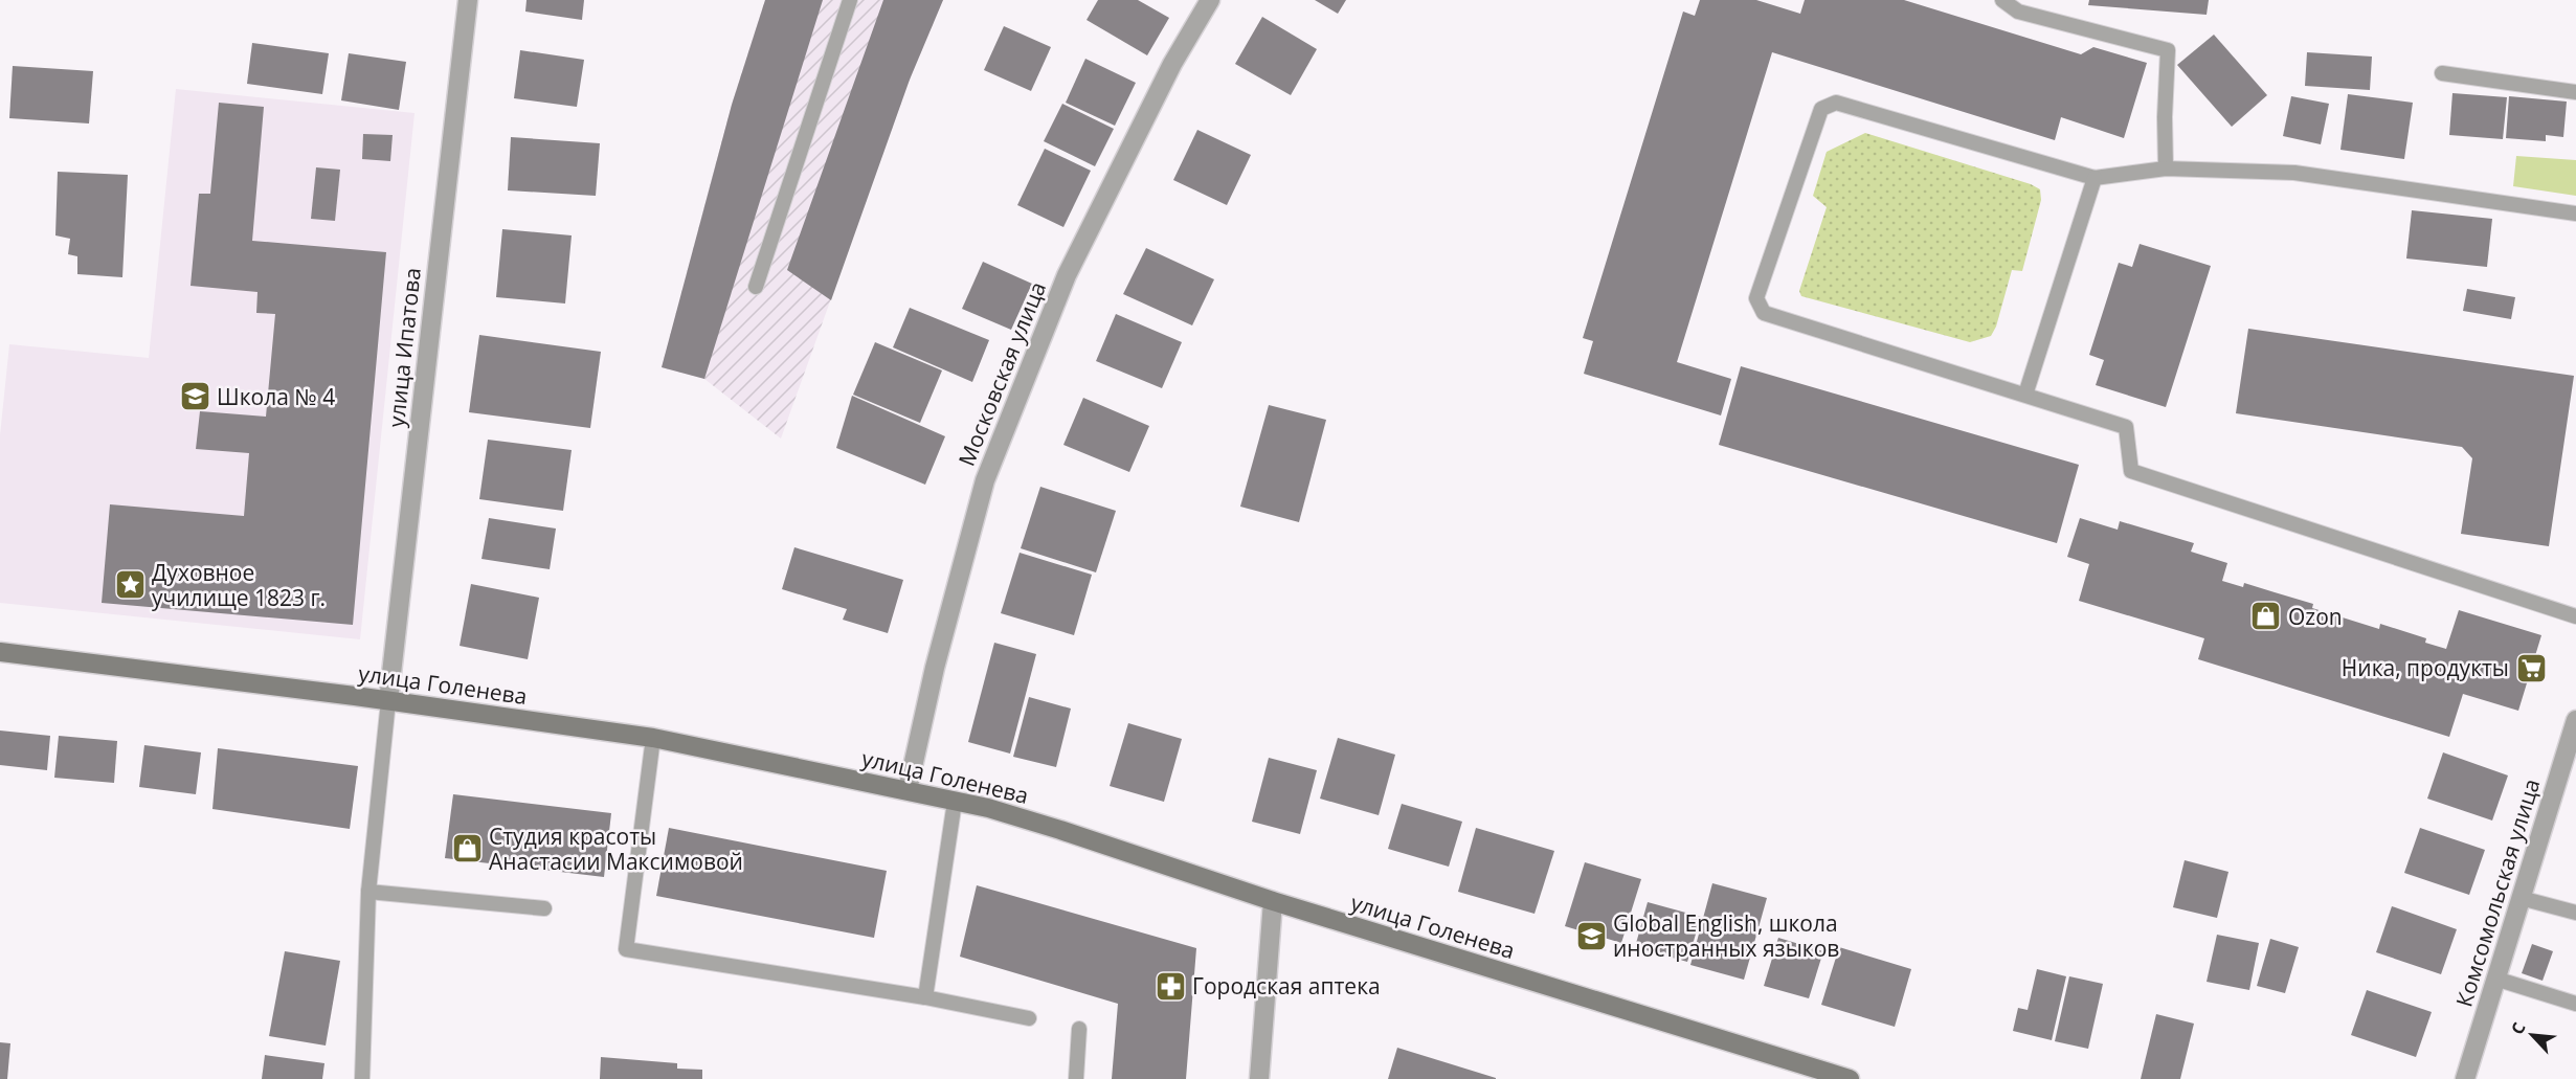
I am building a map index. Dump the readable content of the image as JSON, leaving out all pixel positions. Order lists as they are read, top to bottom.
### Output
{
  "streets": {
    "main road": ["улица Голенева"],
    "street": ["улица Ипатова", "Московская улица", "Комсомольская улица"]
  },
  "crossings": [
    ["улица Ипатова", "улица Голенева"],
    ["Московская улица", "улица Голенева"]
  ],
  "places": {
    "school or university": ["Школа № 4", "Global English, школа иностранных языков"],
    "place": ["Духовное училище 1823 г."],
    "shop": ["Ozon", "Студия красоты Анастасии Максимовой"],
    "supermarket": ["Ника, продукты"],
    "pharmacy": ["Городская аптека"]
  },
  "north": "top left"
}
